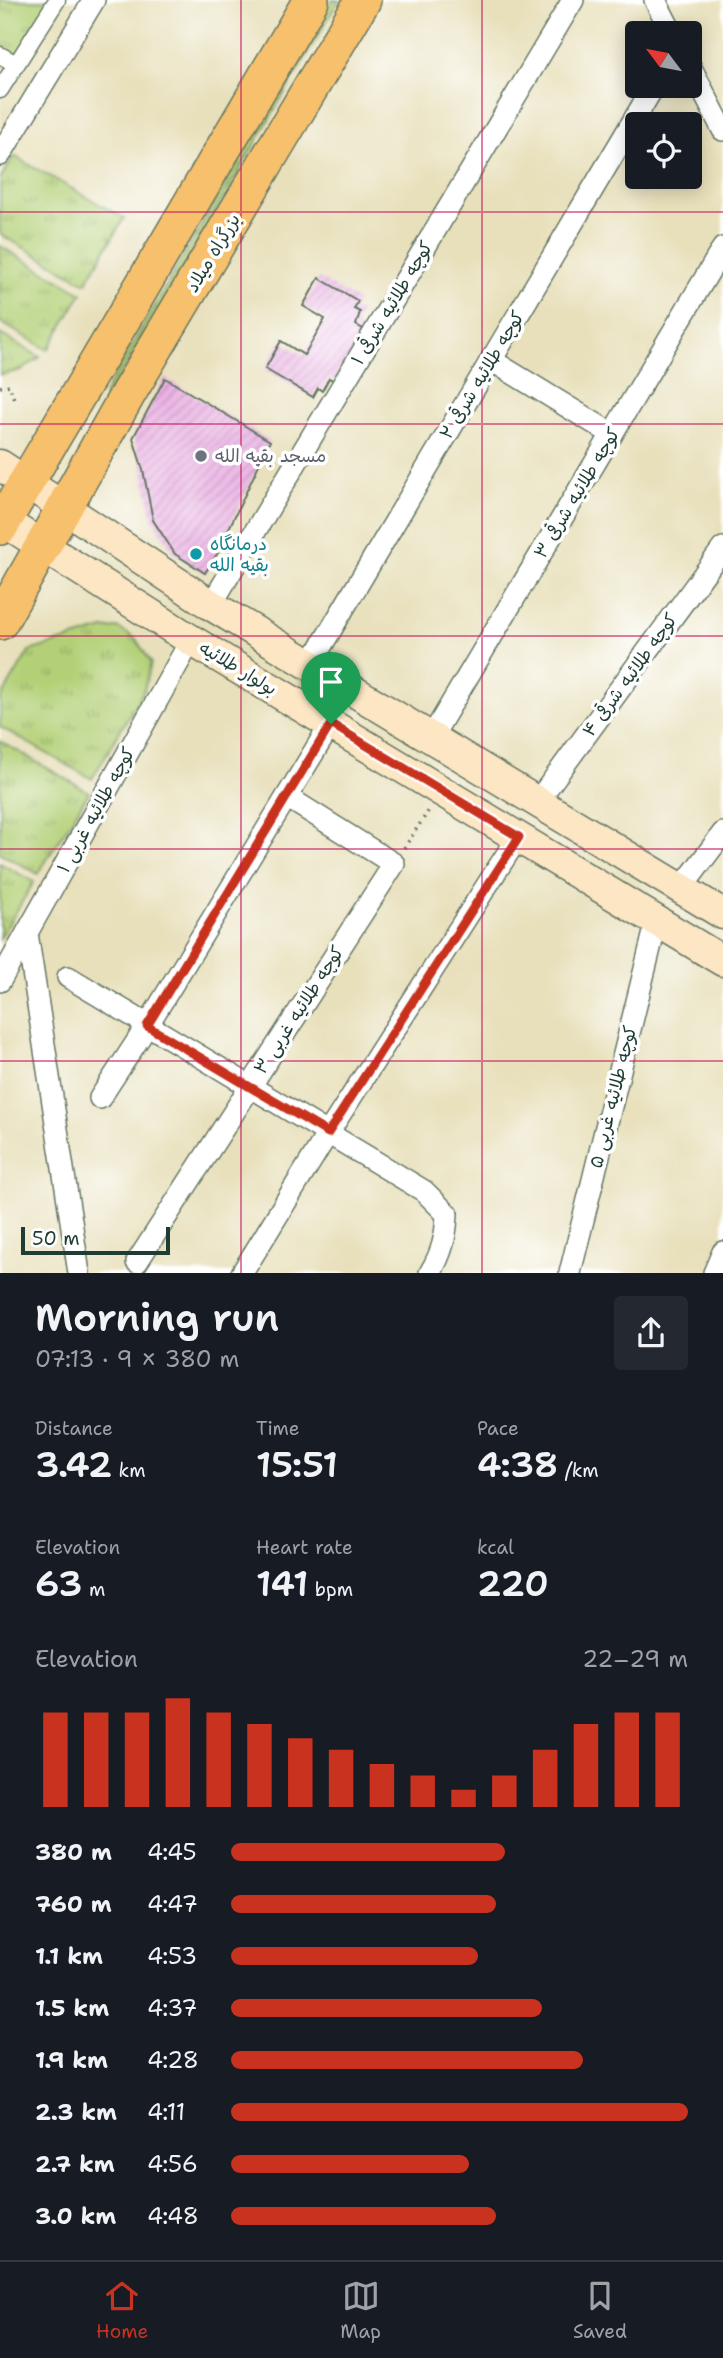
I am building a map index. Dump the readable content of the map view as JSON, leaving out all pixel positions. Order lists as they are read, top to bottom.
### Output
{
  "streets": {
    "highway": ["بزرگراه میلاد"],
    "main road": ["بولوار طلائیه"],
    "street": [
      "کوچه طلائیه شرقی ۱",
      "کوچه طلائیه شرقی ۲",
      "کوچه طلائیه شرقی ۳",
      "کوچه طلائیه شرقی ۴",
      "کوچه طلائیه غربی ۱",
      "کوچه طلائیه غربی ۳",
      "کوچه طلائیه غربی ۵"
    ]
  },
  "crossings": [
    ["بزرگراه میلاد", "بولوار طلائیه"],
    ["بولوار طلائیه", "کوچه طلائیه غربی ۱"],
    ["بولوار طلائیه", "کوچه طلائیه غربی ۵"]
  ],
  "places": ["مسجد بقیه الله", "درمانگاه بقیه الله"],
  "scale_bar": "50 m",
  "north": "top left",
  "page": {
    "scale": "50 m",
    "heading": ["Morning run", "07:13 · 9 × 380 m"],
    "stats": [
      ["Distance", "3.42 km"],
      ["Time", "15:51"],
      ["Pace", "4:38 /km"],
      ["Elevation", "63 m"],
      ["Heart rate", "141 bpm"],
      ["kcal", "220"]
    ],
    "chart": ["Elevation", "22–29 m"],
    "list": [
      {
        "name": "380 m",
        "note": "4:45"
      },
      {
        "name": "760 m",
        "note": "4:47"
      },
      {
        "name": "1.1 km",
        "note": "4:53"
      },
      {
        "name": "1.5 km",
        "note": "4:37"
      },
      {
        "name": "1.9 km",
        "note": "4:28"
      },
      {
        "name": "2.3 km",
        "note": "4:11"
      },
      {
        "name": "2.7 km",
        "note": "4:56"
      },
      {
        "name": "3.0 km",
        "note": "4:48"
      }
    ],
    "tabs": ["Home", "Map", "Saved"]
  }
}
